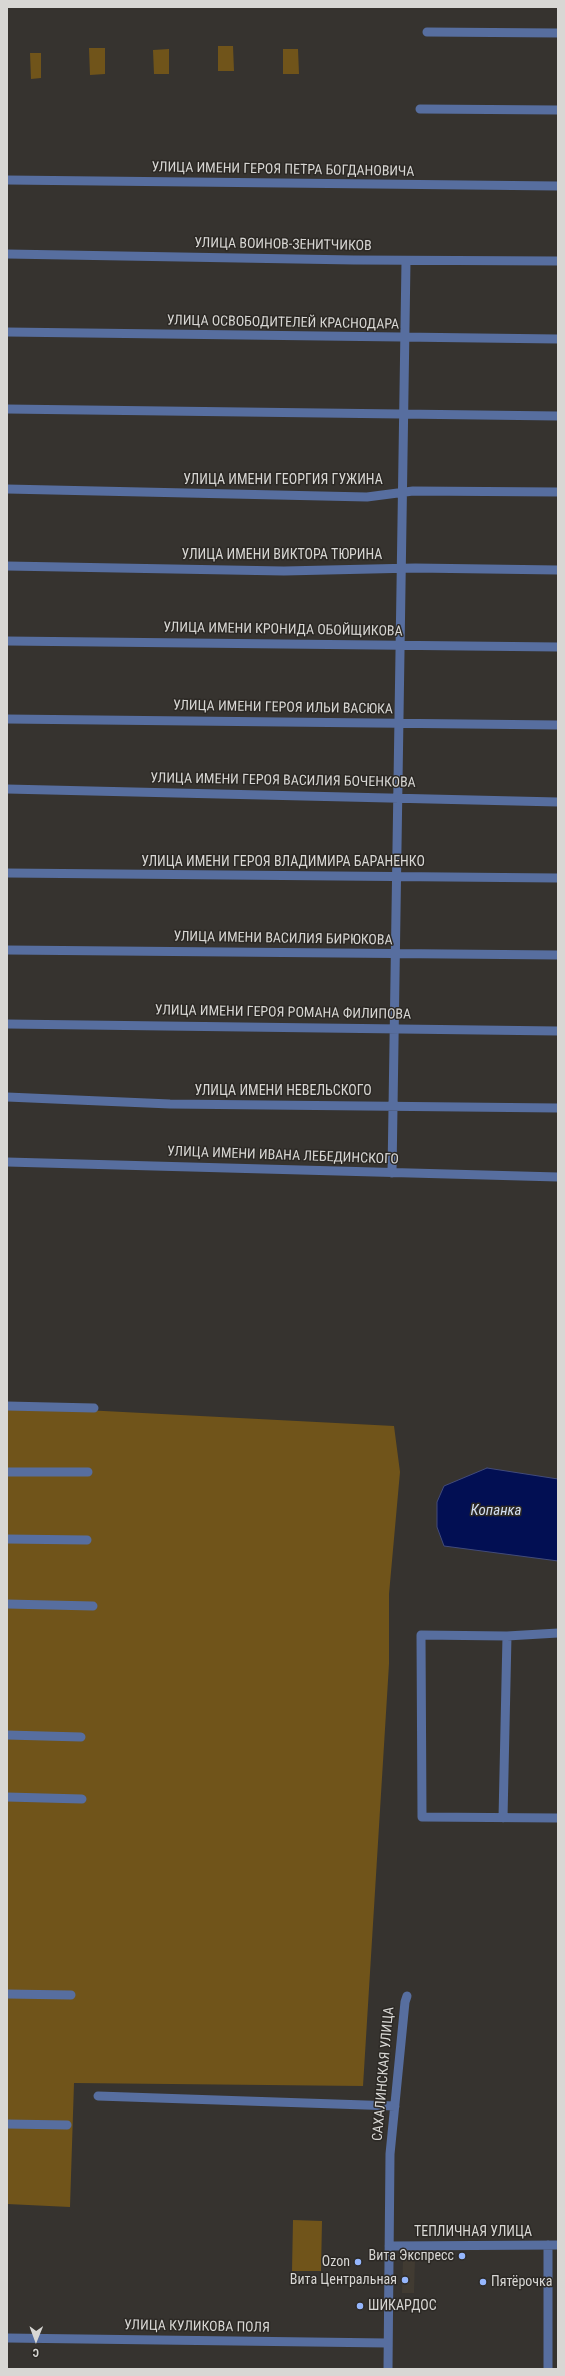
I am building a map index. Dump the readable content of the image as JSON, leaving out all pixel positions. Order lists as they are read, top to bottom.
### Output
{
  "streets": {
    "street": [
      "УЛИЦА ИМЕНИ ГЕРОЯ ПЕТРА БОГДАНОВИЧА",
      "УЛИЦА ВОИНОВ-ЗЕНИТЧИКОВ",
      "УЛИЦА ОСВОБОДИТЕЛЕЙ КРАСНОДАРА",
      "УЛИЦА ИМЕНИ ГЕОРГИЯ ГУЖИНА",
      "УЛИЦА ИМЕНИ ВИКТОРА ТЮРИНА",
      "УЛИЦА ИМЕНИ КРОНИДА ОБОЙЩИКОВА",
      "УЛИЦА ИМЕНИ ГЕРОЯ ИЛЬИ ВАСЮКА",
      "УЛИЦА ИМЕНИ ГЕРОЯ ВАСИЛИЯ БОЧЕНКОВА",
      "УЛИЦА ИМЕНИ ГЕРОЯ ВЛАДИМИРА БАРАНЕНКО",
      "УЛИЦА ИМЕНИ ВАСИЛИЯ БИРЮКОВА",
      "УЛИЦА ИМЕНИ ГЕРОЯ РОМАНА ФИЛИПОВА",
      "УЛИЦА ИМЕНИ НЕВЕЛЬСКОГО",
      "УЛИЦА ИМЕНИ ИВАНА ЛЕБЕДИНСКОГО",
      "САХАЛИНСКАЯ УЛИЦА",
      "ТЕПЛИЧНАЯ УЛИЦА",
      "УЛИЦА КУЛИКОВА ПОЛЯ"
    ]
  },
  "crossings": [
    ["САХАЛИНСКАЯ УЛИЦА", "ТЕПЛИЧНАЯ УЛИЦА"],
    ["САХАЛИНСКАЯ УЛИЦА", "УЛИЦА КУЛИКОВА ПОЛЯ"]
  ],
  "water": ["Копанка"],
  "places": [
    "Вита Экспресс",
    "Ozon",
    "Вита Центральная",
    "Пятёрочка",
    "ШИКАРДОС"
  ],
  "north": "bottom"
}
